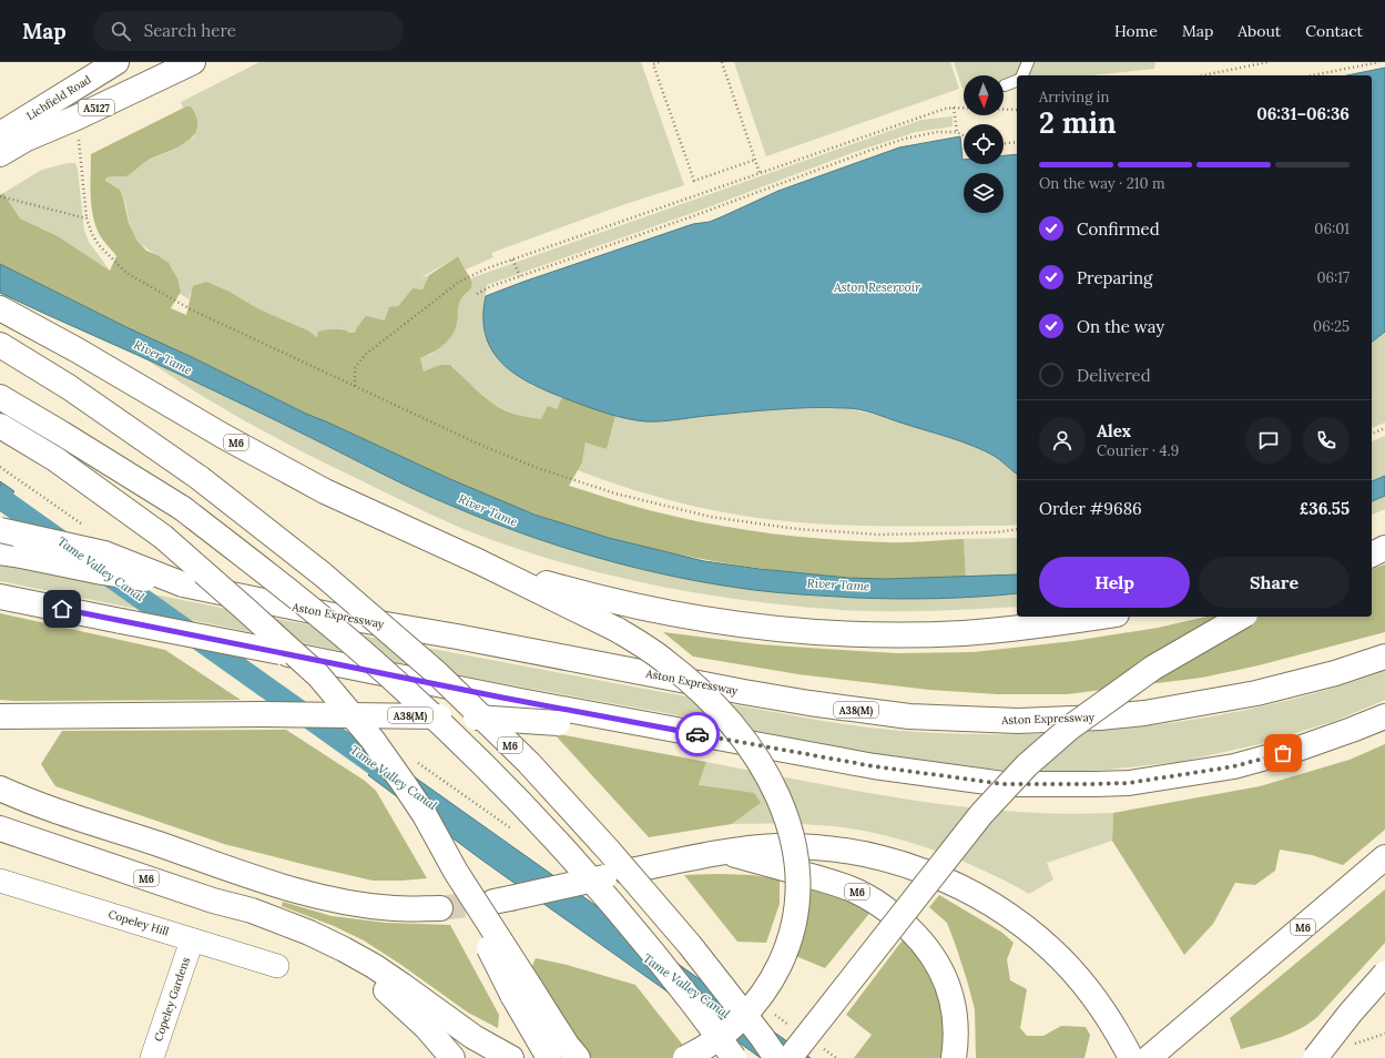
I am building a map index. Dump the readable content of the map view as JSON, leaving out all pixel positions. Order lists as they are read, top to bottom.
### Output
{
  "streets": {
    "main road": [
      "Lichfield Road",
      "A5127",
      "M6",
      "Aston Expressway",
      "A38(M)"
    ],
    "street": ["Copeley Hill", "Copeley Gardens"]
  },
  "crossings": [
    ["Aston Expressway", "A38(M)"],
    ["Copeley Hill", "Copeley Gardens"]
  ],
  "water": ["Aston Reservoir", "River Tame", "Tame Valley Canal"],
  "north": "bottom",
  "page": {
    "header": "Map",
    "search": "Search here",
    "nav": [
      "Home",
      "Map",
      "About",
      "Contact"
    ],
    "heading": ["2 min", "Arriving in", "06:31–06:36"],
    "panel": [
      "Alex",
      "Courier · 4.9",
      "Order #9686",
      "£36.55"
    ],
    "bar": "On the way · 210 m",
    "list": [
      ["Confirmed", "06:01"],
      ["Preparing", "06:17"],
      ["On the way", "06:25"],
      "Delivered"
    ],
    "buttons": ["Help", "Share"]
  }
}
